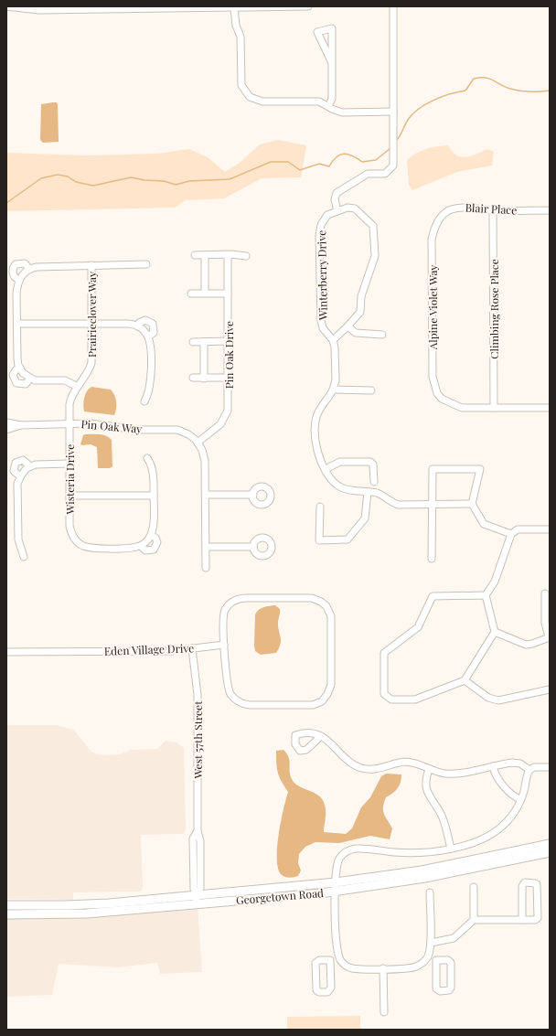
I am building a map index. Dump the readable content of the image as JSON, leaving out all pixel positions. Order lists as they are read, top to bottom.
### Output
{
  "streets": {
    "main road": ["Georgetown Road"],
    "street": [
      "Blair Place",
      "Winterberry Drive",
      "Alpine Violet Way",
      "Climbing Rose Place",
      "Prairieclover Way",
      "Pin Oak Drive",
      "Pin Oak Way",
      "Wisteria Drive",
      "Eden Village Drive",
      "West 57th Street"
    ]
  },
  "crossings": [
    ["Blair Place", "Alpine Violet Way"],
    ["Blair Place", "Climbing Rose Place"],
    ["Alpine Violet Way", "Climbing Rose Place"],
    ["Prairieclover Way", "Pin Oak Way"],
    ["Prairieclover Way", "Wisteria Drive"],
    ["Pin Oak Drive", "Pin Oak Way"],
    ["Pin Oak Way", "Wisteria Drive"],
    ["Eden Village Drive", "West 57th Street"],
    ["West 57th Street", "Georgetown Road"]
  ]
}
